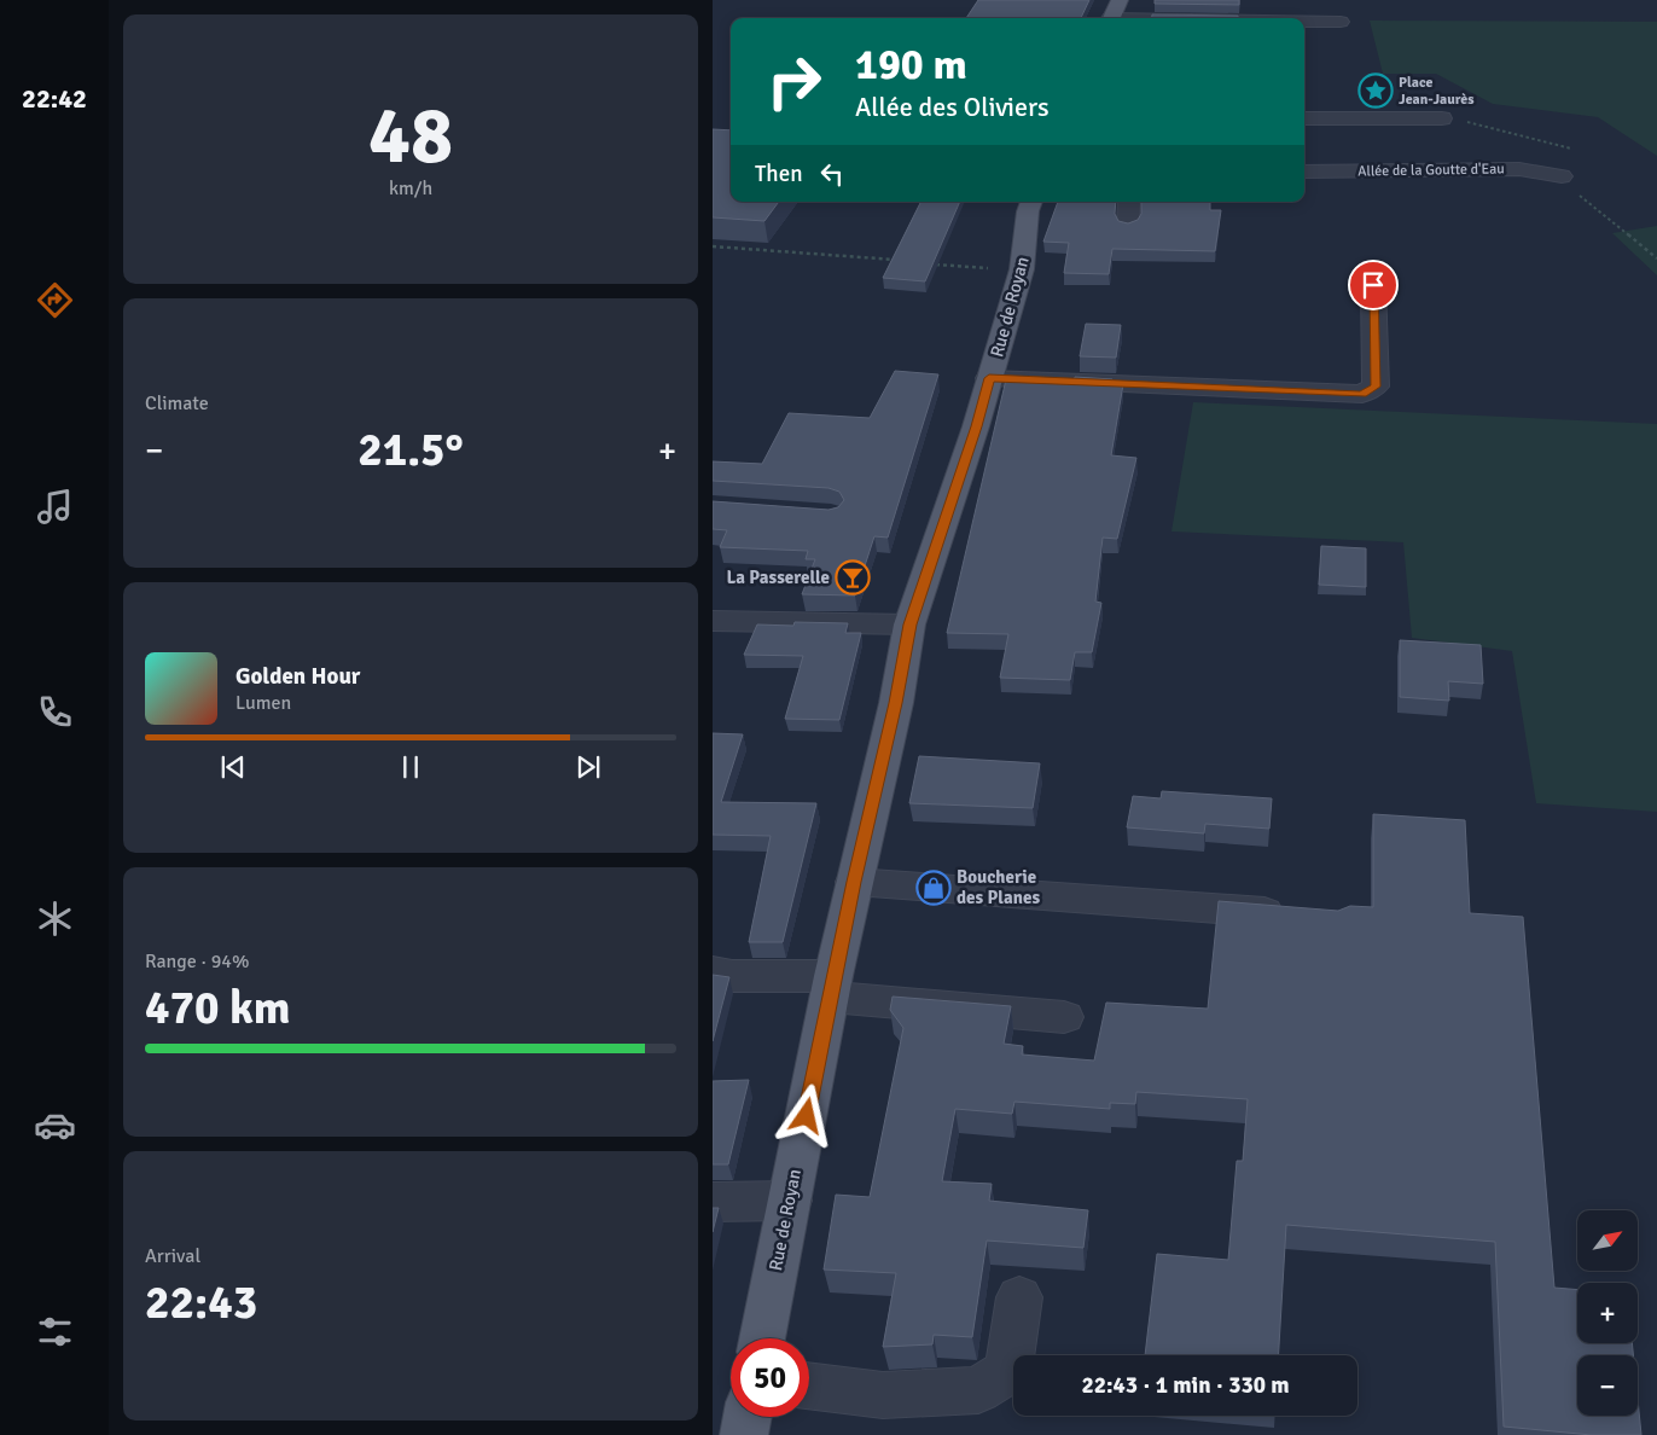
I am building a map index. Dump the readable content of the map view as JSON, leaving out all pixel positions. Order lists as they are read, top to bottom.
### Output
{
  "streets": {
    "main road": ["Rue de Royan"],
    "street": ["Allée de la Goutte d'Eau"]
  },
  "places": {
    "place": ["Place Jean-Jaurès"],
    "bar": ["La Passerelle"],
    "shop": ["Boucherie des Planes"]
  },
  "north": "top right",
  "page": {
    "tabs": "22:42",
    "tile": [
      ["48", "km/h"],
      "Climate",
      ["Range · 94%", "470 km"],
      ["Arrival", "22:43"]
    ],
    "turn": ["190 m", "Allée des Oliviers"],
    "then": "Then",
    "heat": ["−", "21.5°", "+"],
    "song": ["Golden Hour", "Lumen"],
    "map_buttons": ["+", "−"],
    "limit": "50",
    "trip": "22:43 · 1 min · 330 m"
  }
}
